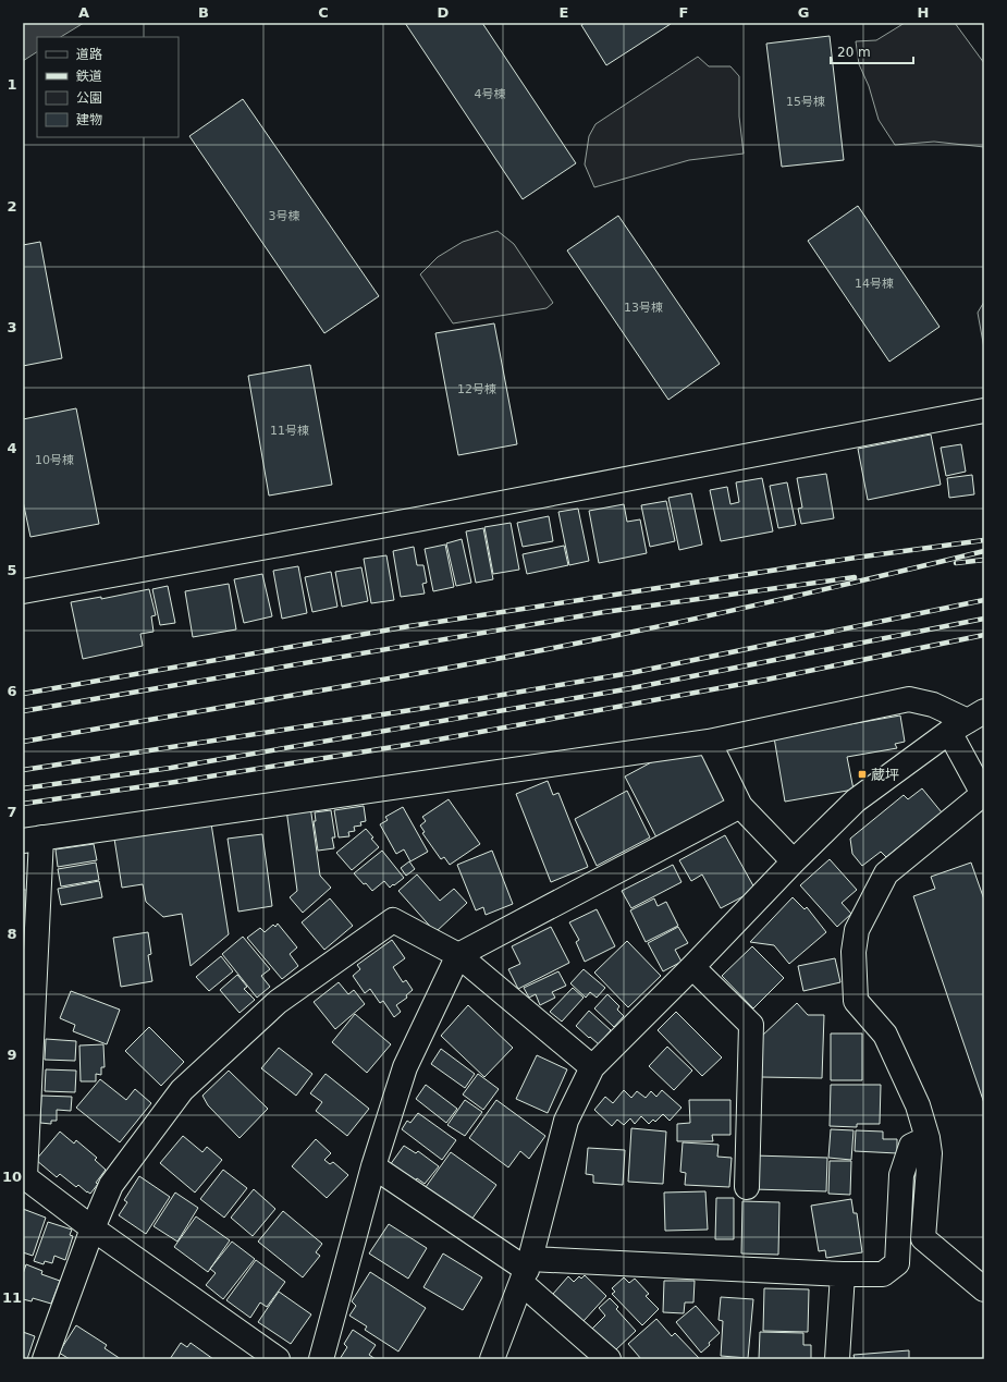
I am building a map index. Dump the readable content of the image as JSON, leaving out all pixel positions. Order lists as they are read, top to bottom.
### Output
{
  "places": {
    "transit": ["蔵坪"]
  },
  "house_numbers": [
    "4号棟",
    "15号棟",
    "3号棟",
    "14号棟",
    "13号棟",
    "12号棟",
    "11号棟",
    "10号棟"
  ],
  "legend": [
    "道路",
    "鉄道",
    "公園",
    "建物"
  ],
  "scale_bar": "20 m",
  "grid": {
    "columns": [
      "A",
      "B",
      "C",
      "D",
      "E",
      "F",
      "G",
      "H"
    ],
    "rows": [
      "1",
      "2",
      "3",
      "4",
      "5",
      "6",
      "7",
      "8",
      "9",
      "10",
      "11"
    ]
  }
}
